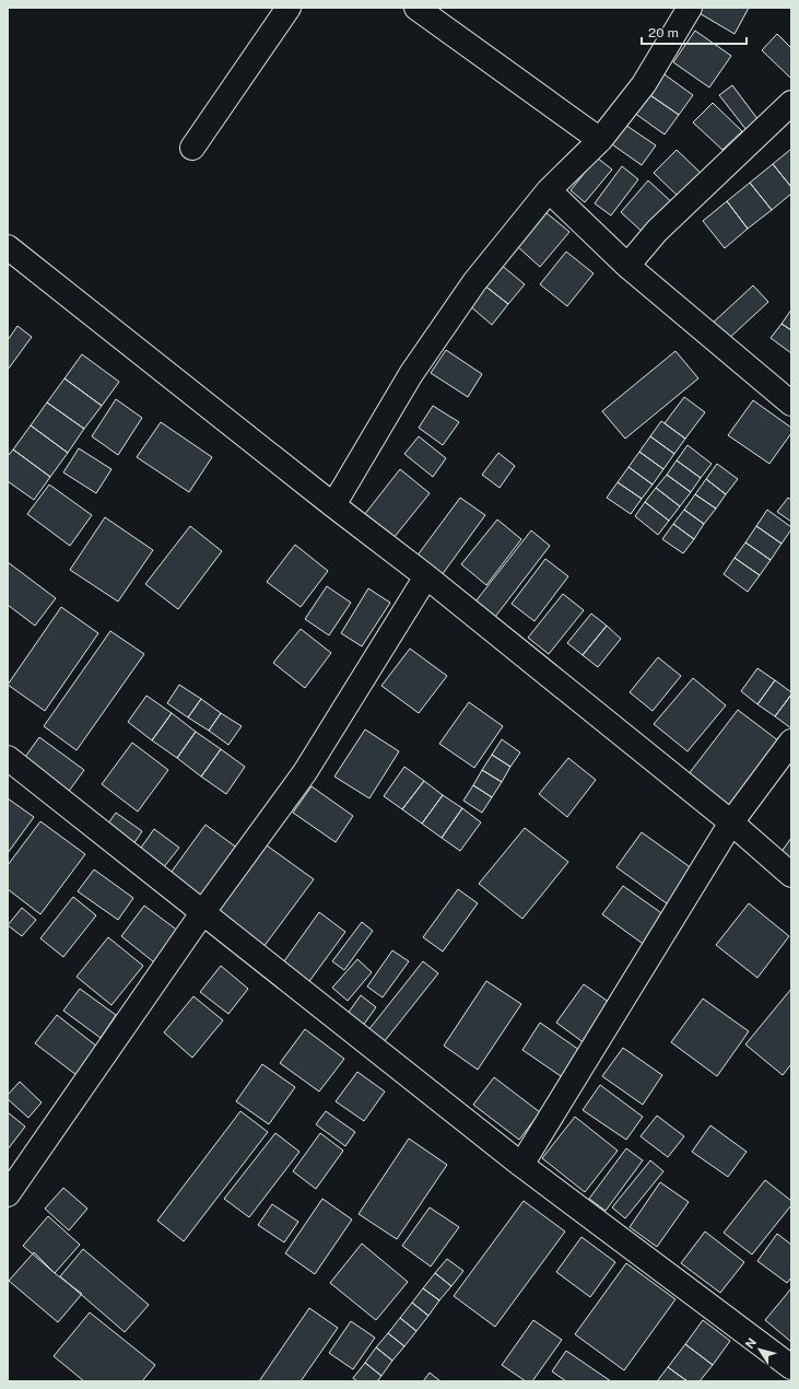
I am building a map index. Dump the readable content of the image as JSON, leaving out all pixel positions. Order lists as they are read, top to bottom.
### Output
{
  "scale_bar": "20 m",
  "north": "top left"
}
